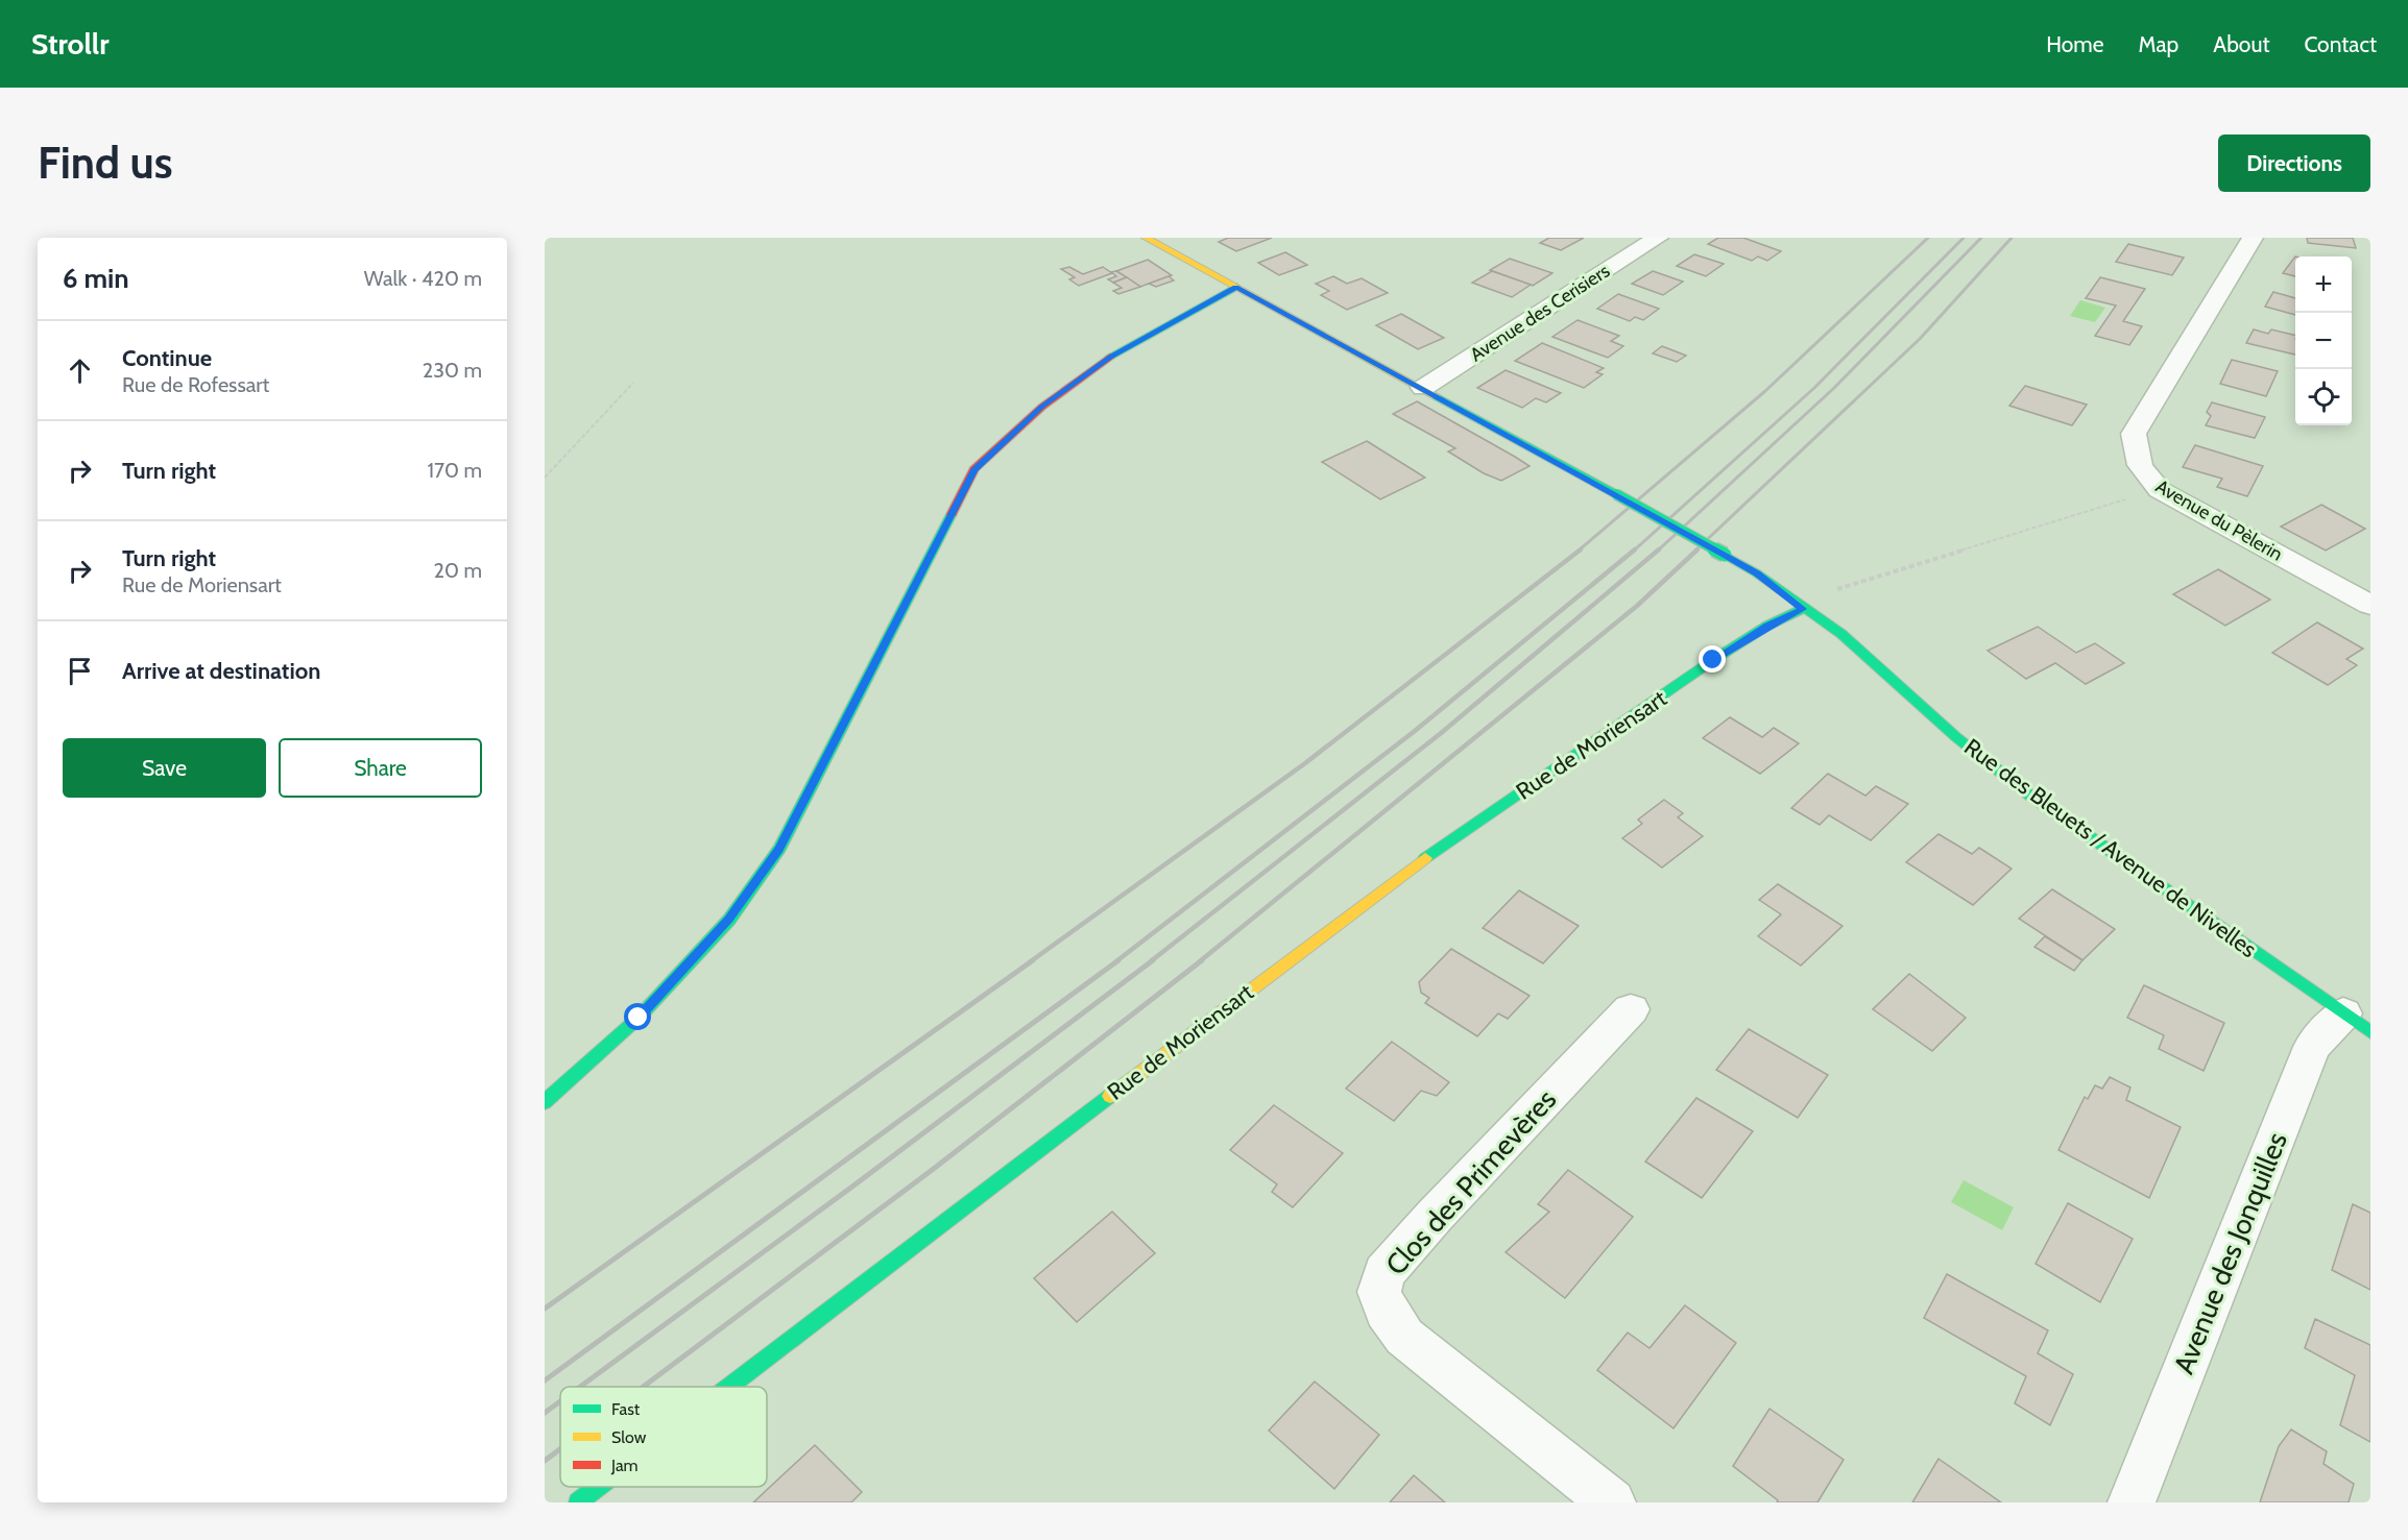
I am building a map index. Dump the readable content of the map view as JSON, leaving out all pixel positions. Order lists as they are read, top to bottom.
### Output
{
  "streets": {
    "street": [
      "Avenue des Cerisiers",
      "Avenue du Pèlerin",
      "Rue de Moriensart",
      "Rue des Bleuets / Avenue de Nivelles",
      "Clos des Primevères",
      "Avenue des Jonquilles"
    ]
  },
  "crossings": [
    ["Avenue des Cerisiers", "Rue des Bleuets / Avenue de Nivelles"],
    ["Rue de Moriensart", "Rue des Bleuets / Avenue de Nivelles"],
    ["Rue des Bleuets / Avenue de Nivelles", "Avenue des Jonquilles"]
  ],
  "legend": ["Fast", "Slow", "Jam"],
  "page": {
    "header": "Strollr",
    "nav": [
      "Home",
      "Map",
      "About",
      "Contact"
    ],
    "buttons": [
      "Directions",
      ["Save", "Share"]
    ],
    "title": "Find us",
    "heading": ["6 min", "Walk · 420 m"],
    "map_buttons": ["+", "−"],
    "list": [
      ["Continue", "Rue de Rofessart", "230 m"],
      ["Turn right", "170 m"],
      ["Turn right", "Rue de Moriensart", "20 m"],
      "Arrive at destination"
    ]
  }
}
